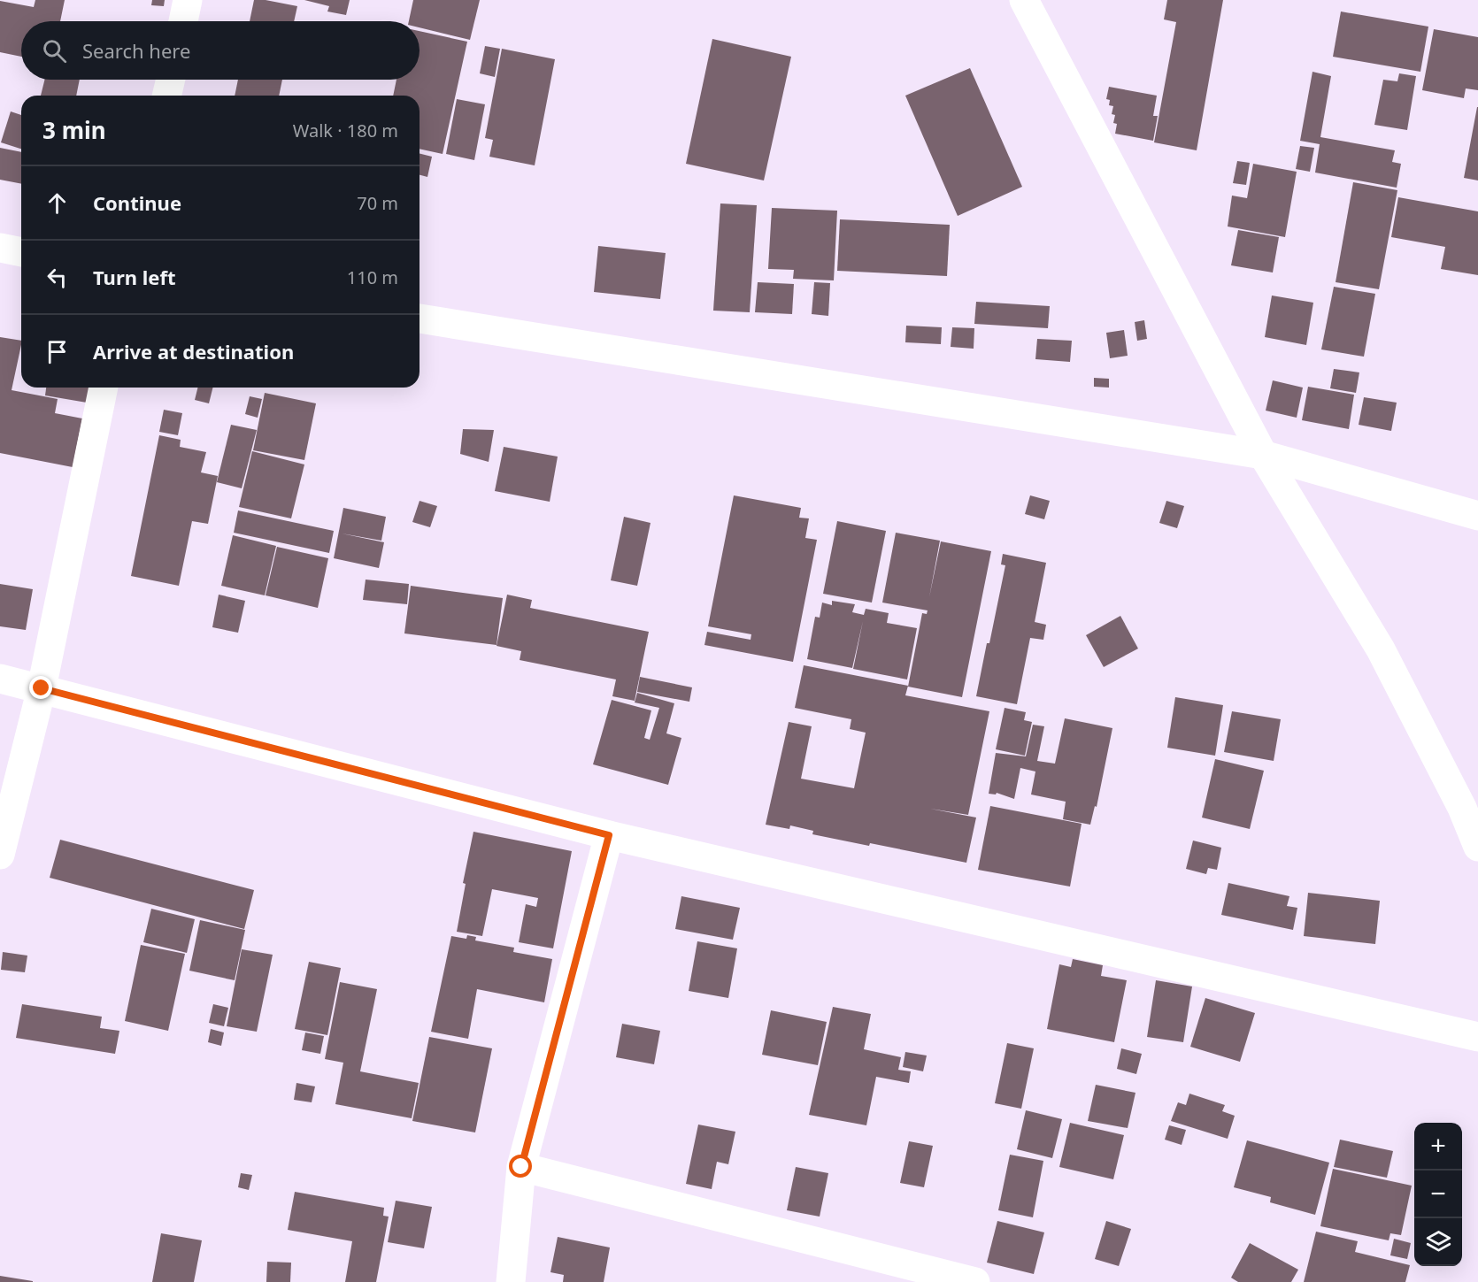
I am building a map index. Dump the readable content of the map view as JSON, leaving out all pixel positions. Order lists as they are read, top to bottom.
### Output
{
  "page": {
    "search": "Search here",
    "heading": ["3 min", "Walk · 180 m"],
    "list": [
      ["Continue", "70 m"],
      ["Turn left", "110 m"],
      "Arrive at destination"
    ],
    "map_buttons": ["+", "−"]
  }
}
